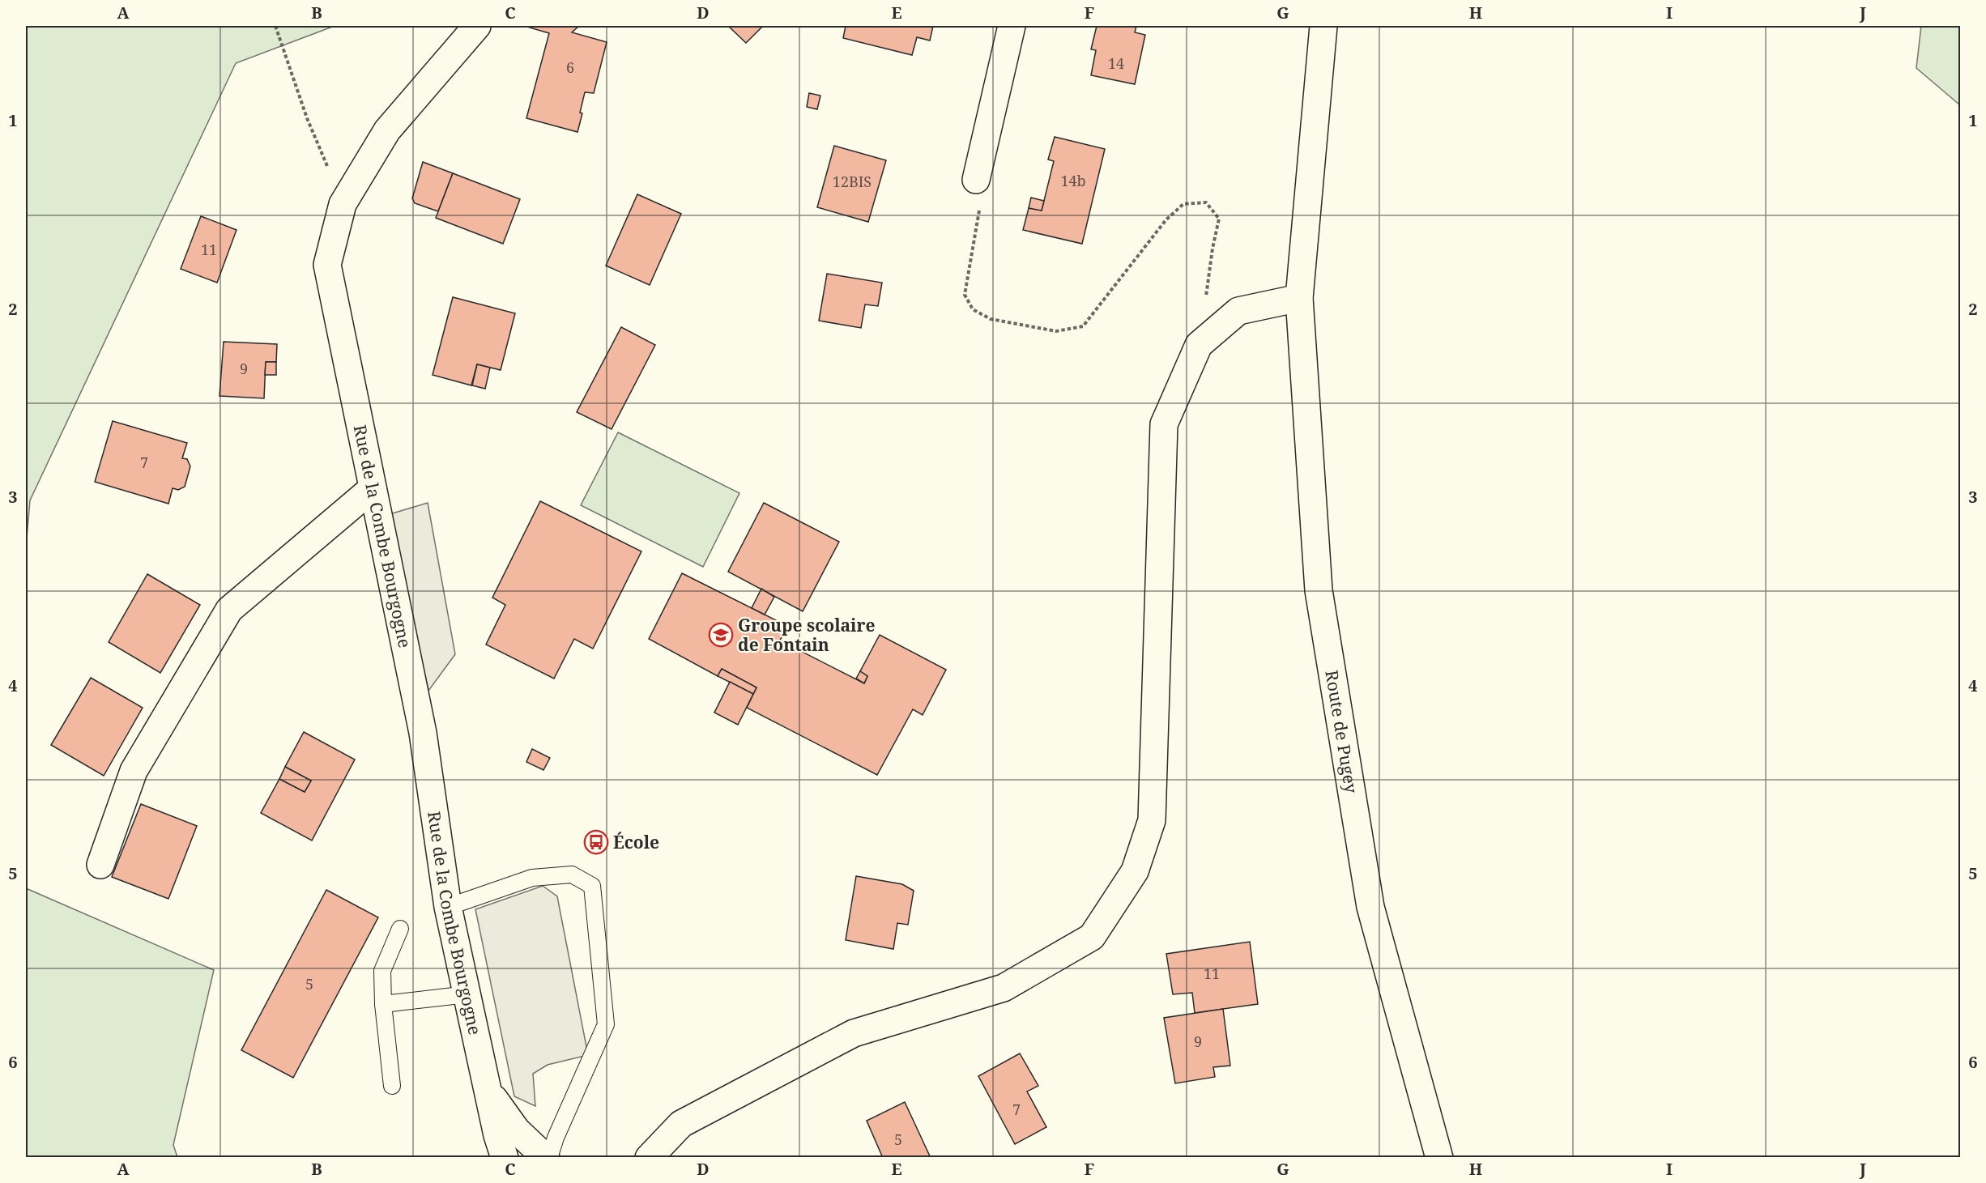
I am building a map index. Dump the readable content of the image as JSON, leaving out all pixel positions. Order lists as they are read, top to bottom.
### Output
{
  "streets": {
    "street": ["Rue de la Combe Bourgogne", "Route de Pugey"]
  },
  "places": {
    "school or university": ["Groupe scolaire de Fontain"],
    "bus stop": ["École"]
  },
  "house_numbers": [
    "14",
    "6",
    "14b",
    "12BIS",
    "11",
    "9",
    "7",
    "11",
    "5",
    "9",
    "7",
    "5"
  ],
  "grid": {
    "columns": [
      "A",
      "B",
      "C",
      "D",
      "E",
      "F",
      "G",
      "H",
      "I",
      "J"
    ],
    "rows": [
      "1",
      "2",
      "3",
      "4",
      "5",
      "6"
    ]
  }
}
